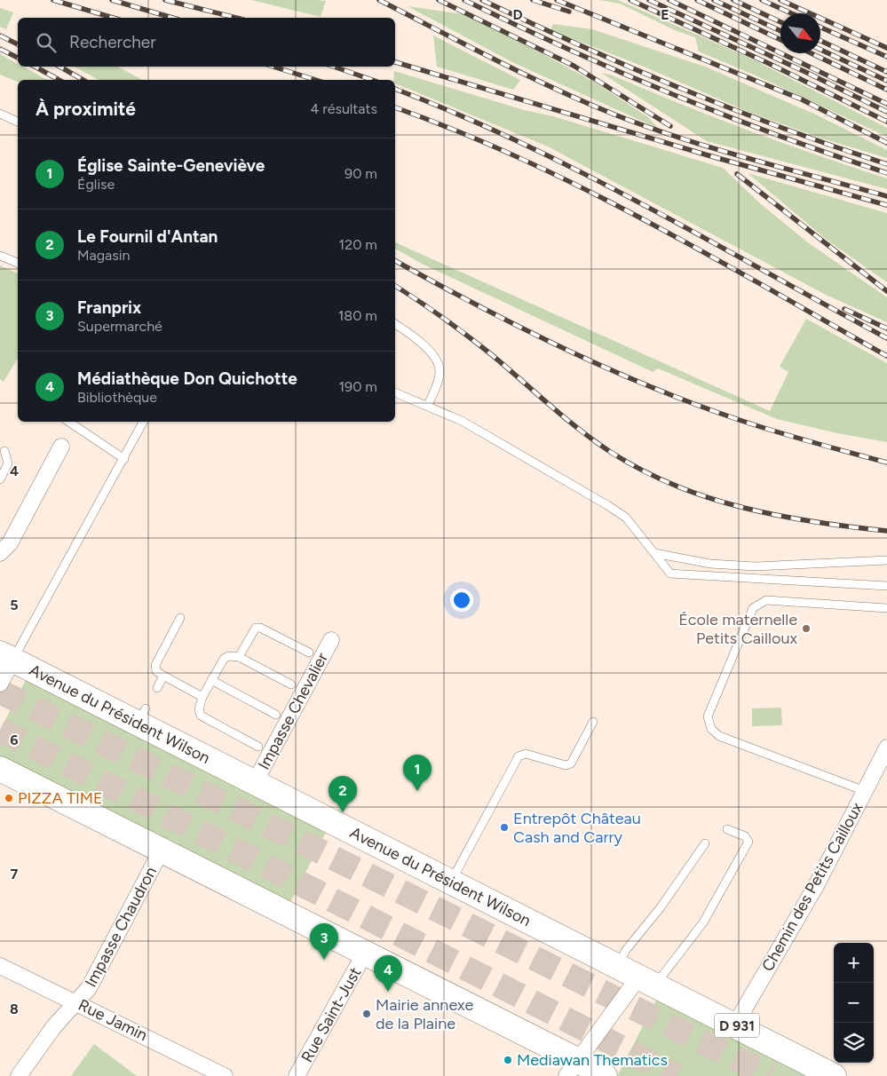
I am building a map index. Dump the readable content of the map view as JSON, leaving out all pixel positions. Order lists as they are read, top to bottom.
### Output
{
  "streets": {
    "main road": ["Avenue du Président Wilson", "D 931"],
    "street": [
      "Impasse Chevalier",
      "Chemin des Petits Cailloux",
      "Impasse Chaudron",
      "Rue Saint-Just",
      "Rue Jamin"
    ]
  },
  "crossings": [
    ["Impasse Chevalier", "Avenue du Président Wilson"],
    ["Avenue du Président Wilson", "Chemin des Petits Cailloux"],
    ["Impasse Chaudron", "Rue Jamin"]
  ],
  "places": [
    "École maternelle Petits Cailloux",
    "PIZZA TIME",
    "Entrepôt Château Cash and Carry",
    "Mairie annexe de la Plaine",
    "Mediawan Thematics"
  ],
  "north": "bottom right",
  "page": {
    "search": "Rechercher",
    "heading": ["À proximité", "4 résultats"],
    "list": [
      {
        "mark": "1",
        "name": "Église Sainte-Geneviève",
        "note": "Église",
        "value": "90 m"
      },
      {
        "mark": "2",
        "name": "Le Fournil d'Antan",
        "note": "Magasin",
        "value": "120 m"
      },
      {
        "mark": "3",
        "name": "Franprix",
        "note": "Supermarché",
        "value": "180 m"
      },
      {
        "mark": "4",
        "name": "Médiathèque Don Quichotte",
        "note": "Bibliothèque",
        "value": "190 m"
      }
    ],
    "pins": [
      "1",
      "2",
      "3",
      "4"
    ],
    "map_buttons": ["+", "−"]
  },
  "grid": {
    "columns": ["D", "E"],
    "rows": [
      "4",
      "5",
      "6",
      "7",
      "8"
    ]
  }
}
